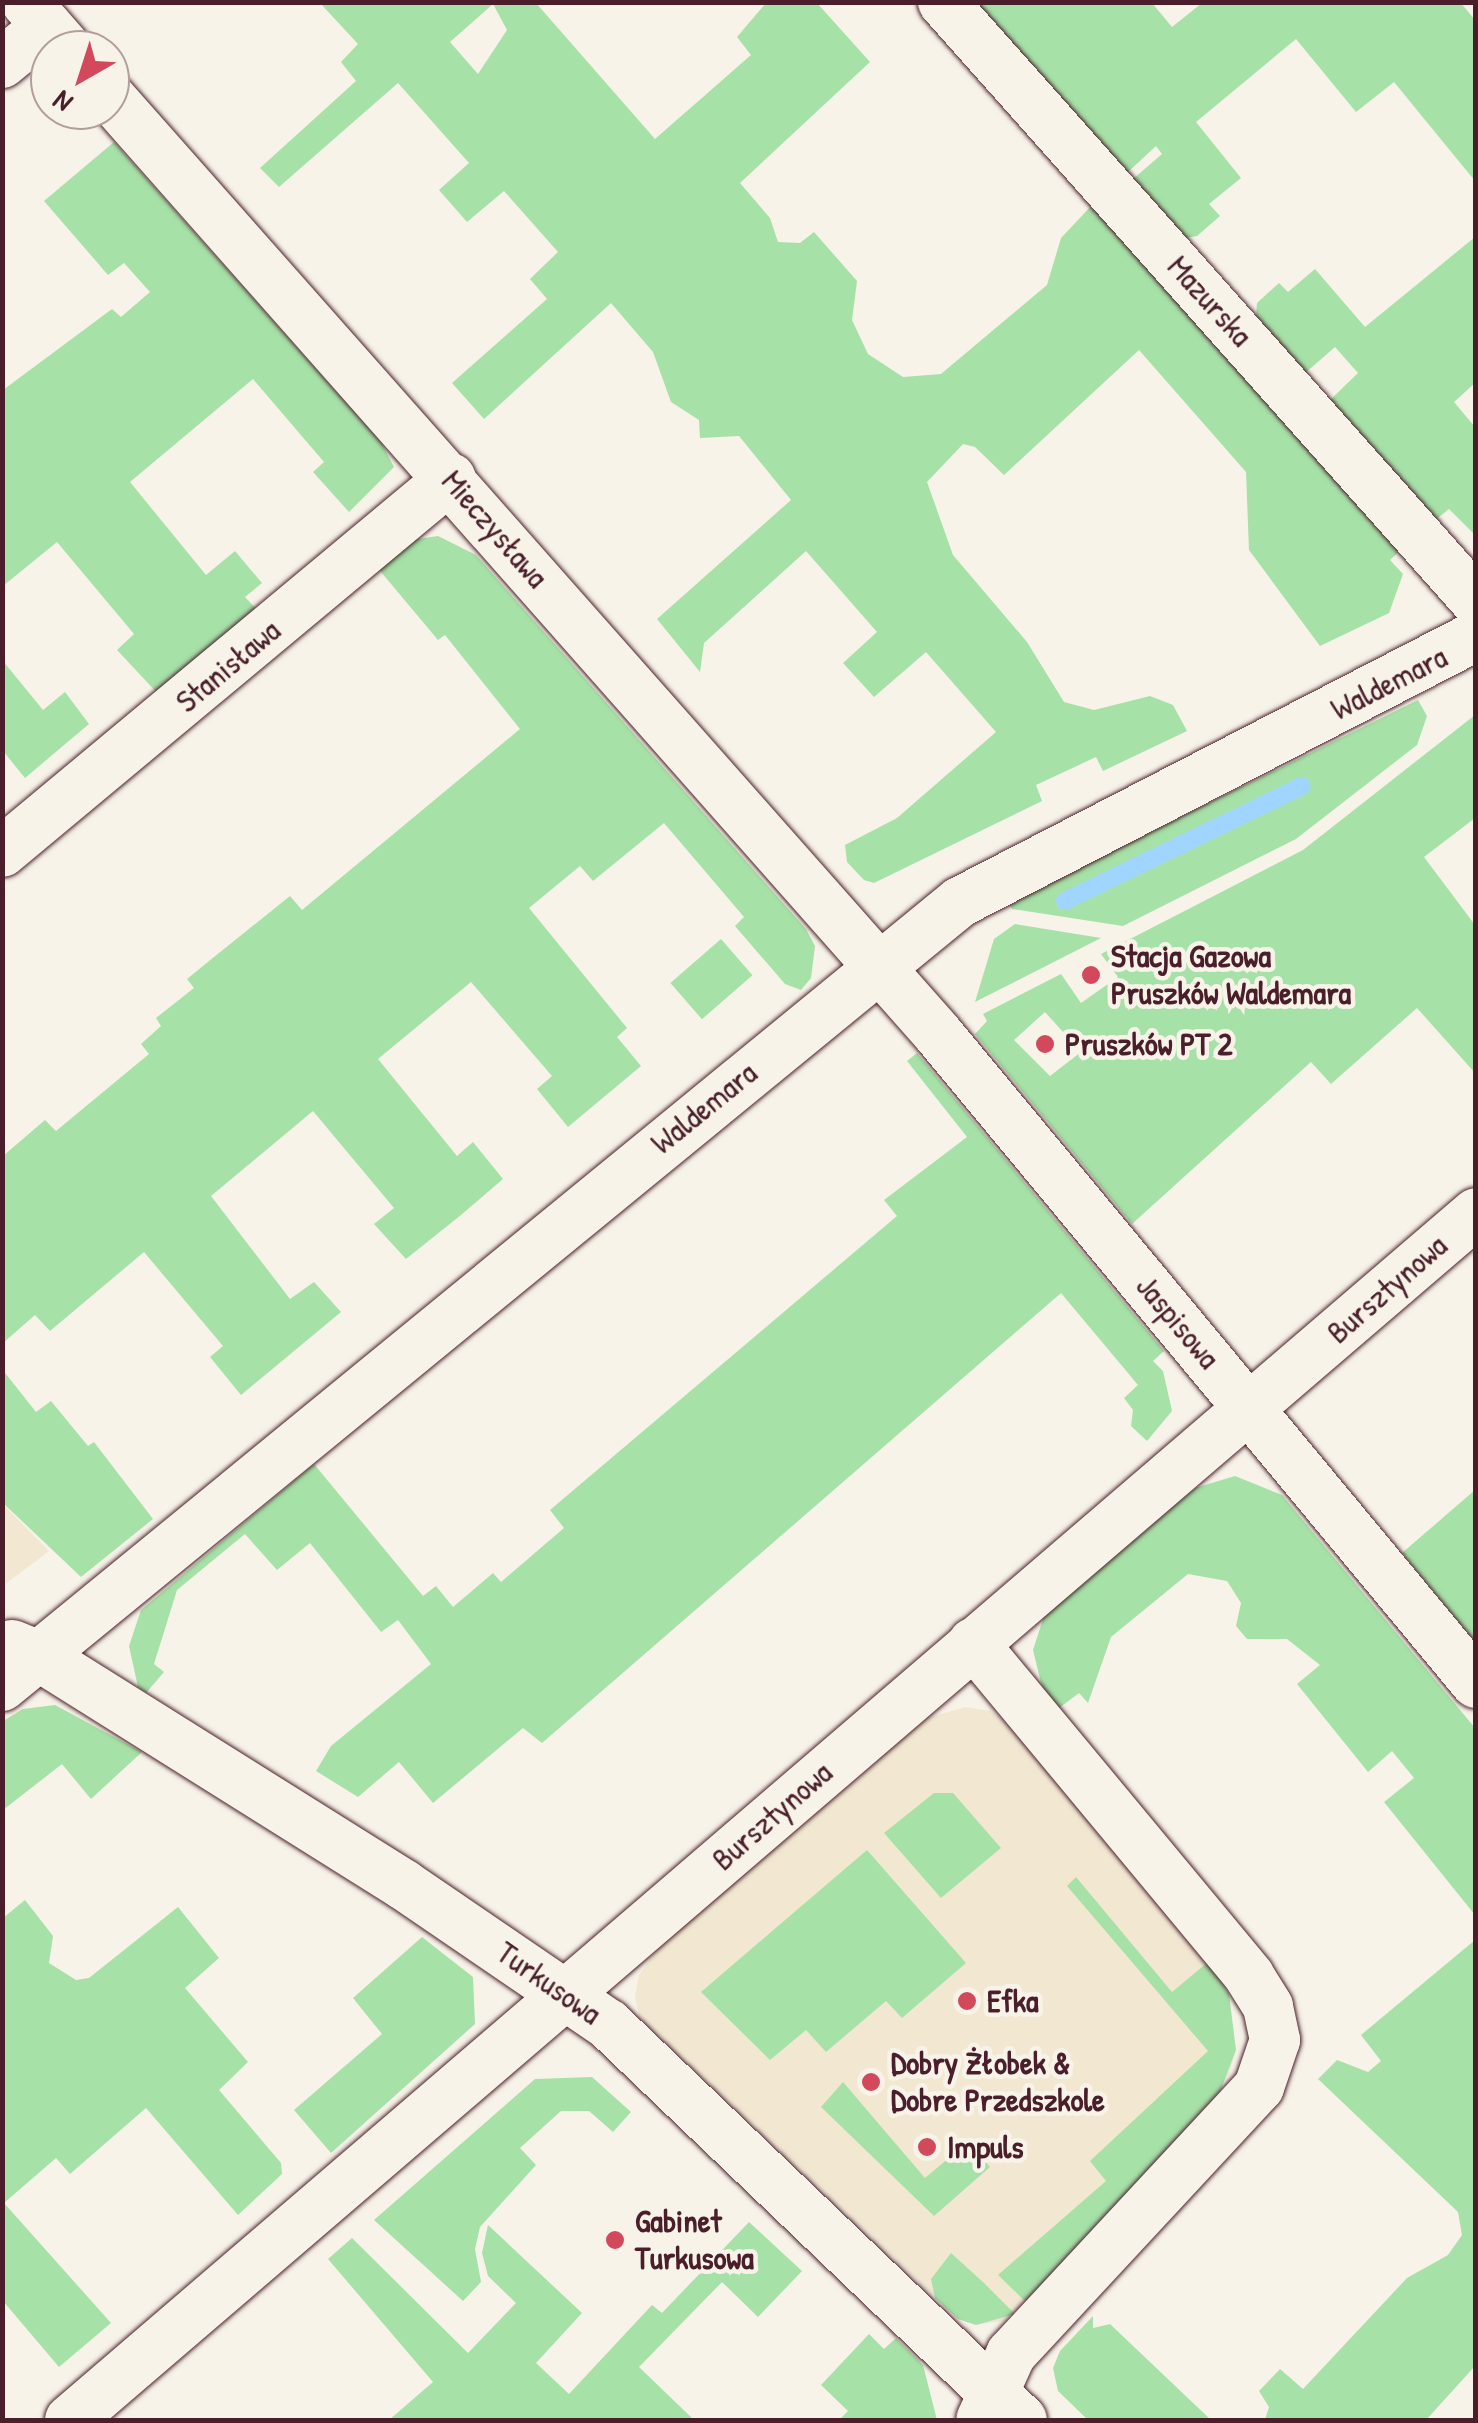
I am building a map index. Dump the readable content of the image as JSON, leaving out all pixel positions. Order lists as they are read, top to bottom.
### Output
{
  "streets": {
    "street": [
      "Mazurska",
      "Mieczysława",
      "Stanisława",
      "Waldemara",
      "Bursztynowa",
      "Jaspisowa",
      "Turkusowa"
    ]
  },
  "crossings": [
    ["Mieczysława", "Stanisława"],
    ["Mieczysława", "Waldemara"],
    ["Mieczysława", "Jaspisowa"],
    ["Waldemara", "Jaspisowa"],
    ["Waldemara", "Turkusowa"],
    ["Bursztynowa", "Jaspisowa"],
    ["Bursztynowa", "Turkusowa"]
  ],
  "places": [
    "Stacja Gazowa Pruszków Waldemara",
    "Pruszków PT 2",
    "Efka",
    "Dobry Żłobek & Dobre Przedszkole",
    "Impuls",
    "Gabinet Turkusowa"
  ],
  "north": "bottom left"
}
